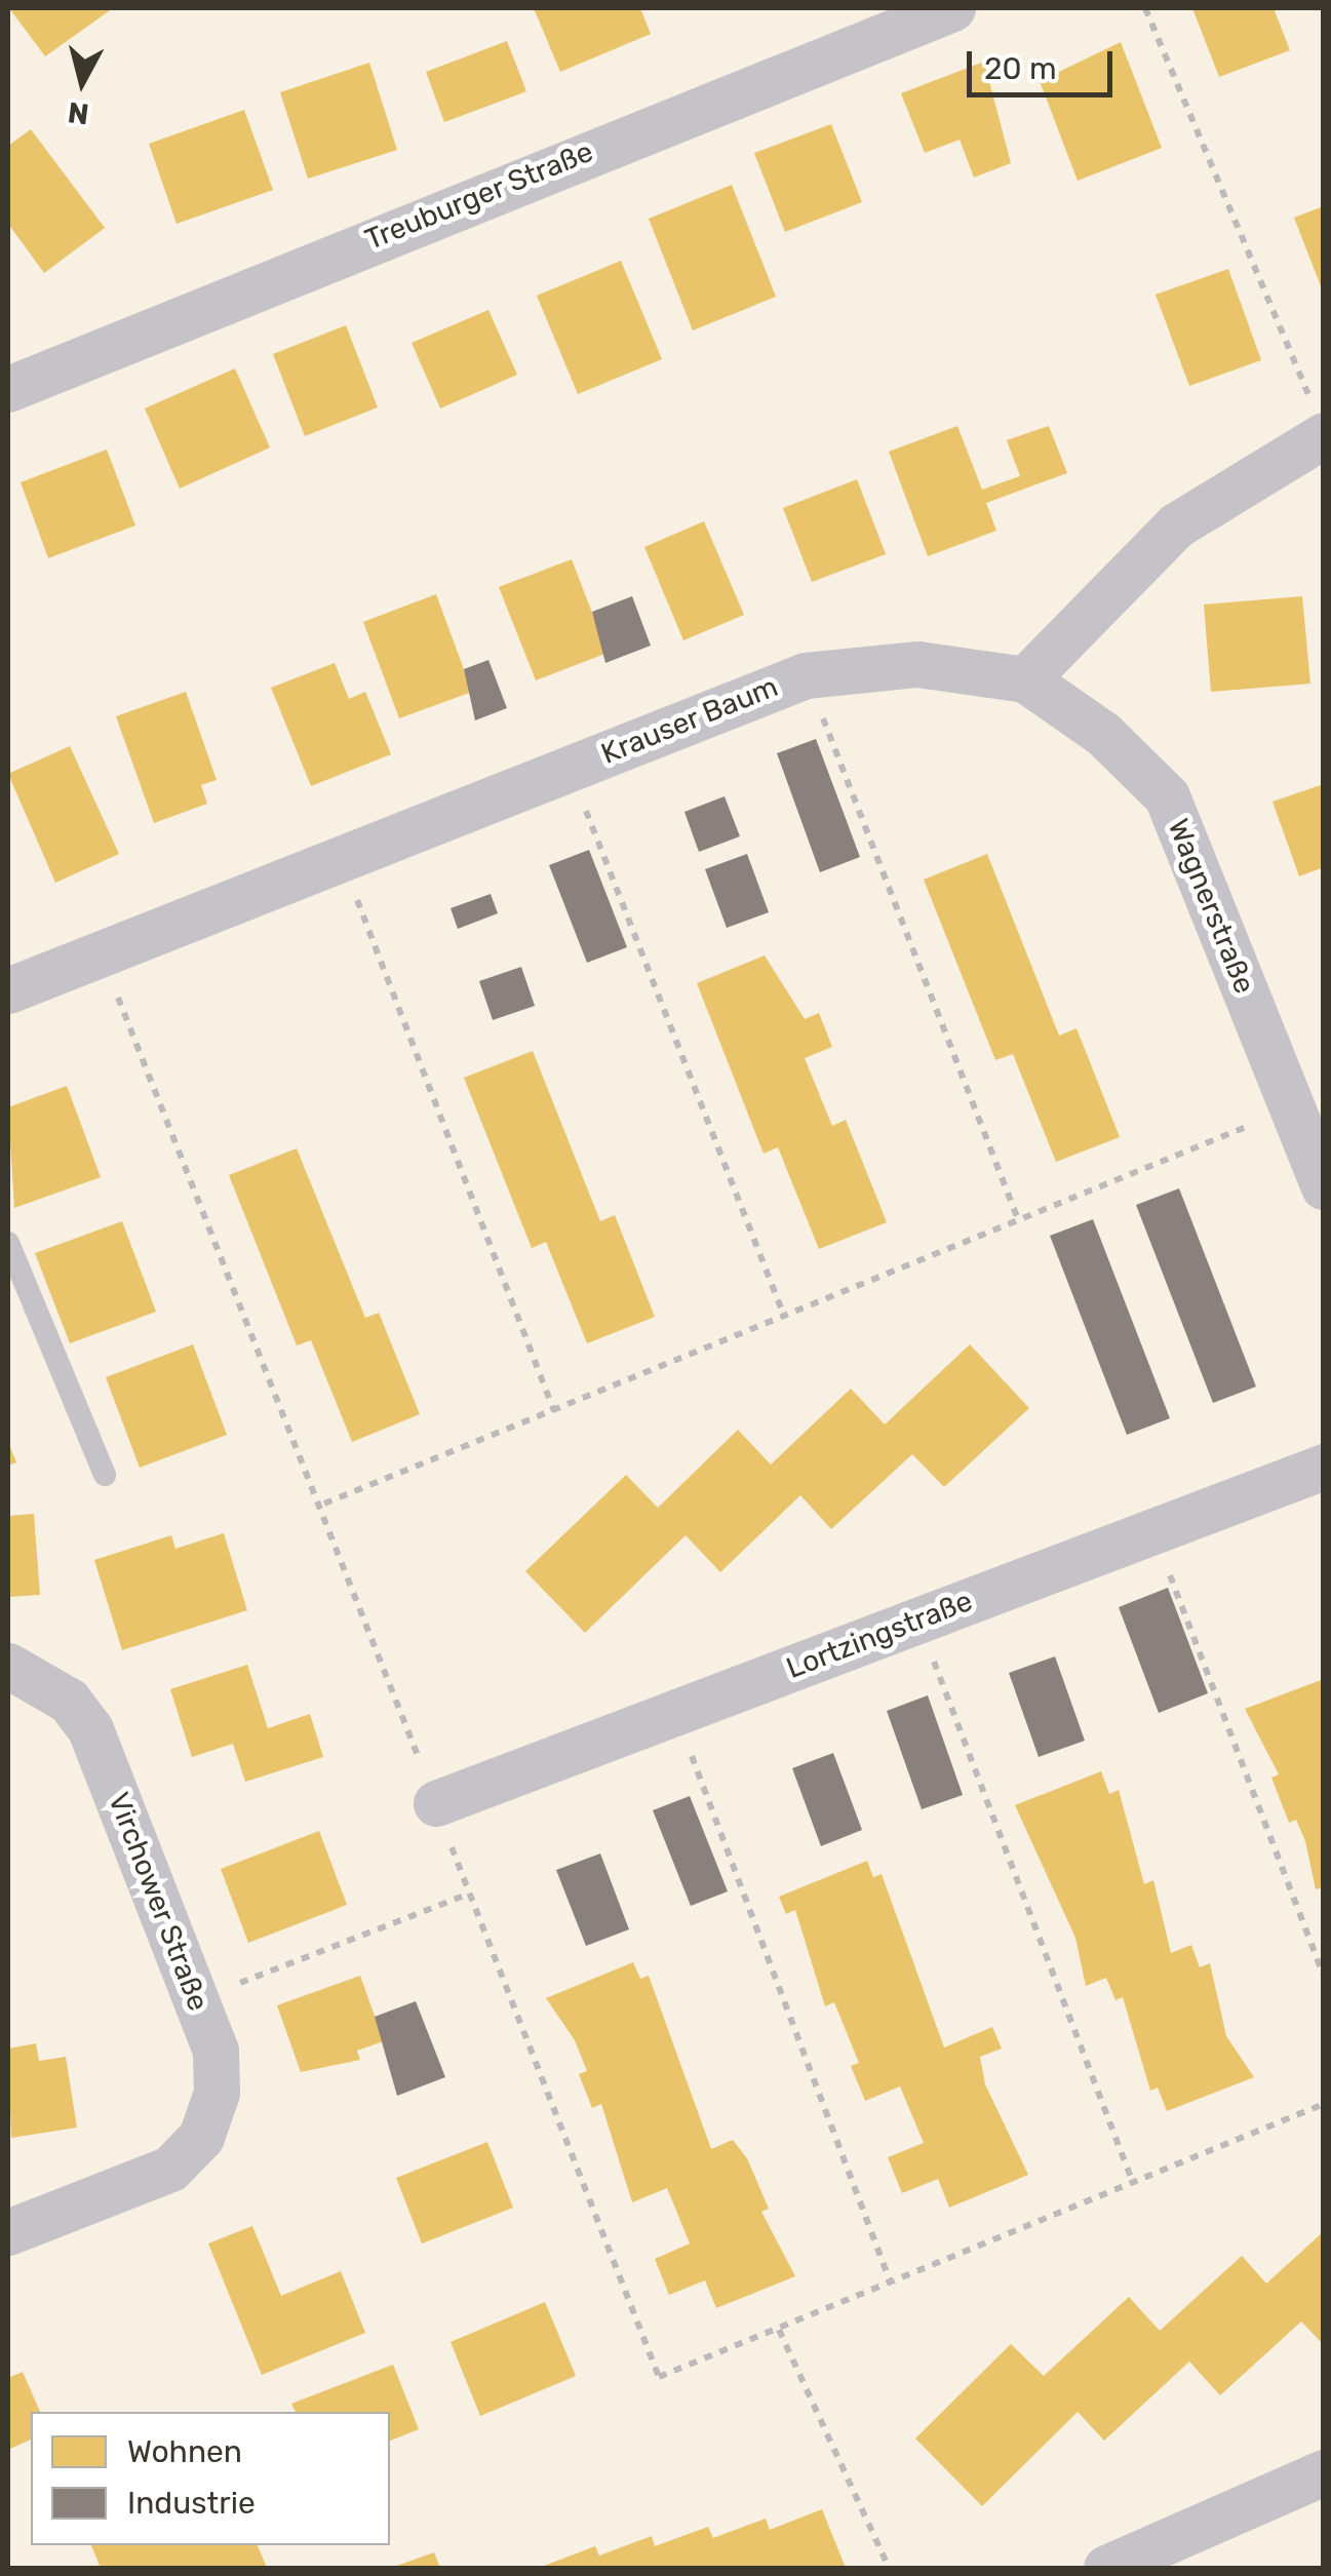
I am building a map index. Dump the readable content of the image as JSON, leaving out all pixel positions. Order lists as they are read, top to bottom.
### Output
{
  "streets": {
    "street": [
      "Treuburger Straße",
      "Krauser Baum",
      "Wagnerstraße",
      "Lortzingstraße",
      "Virchower Straße"
    ]
  },
  "crossings": [
    ["Krauser Baum", "Wagnerstraße"]
  ],
  "legend": ["Wohnen", "Industrie"],
  "scale_bar": "20 m",
  "north": "bottom"
}
